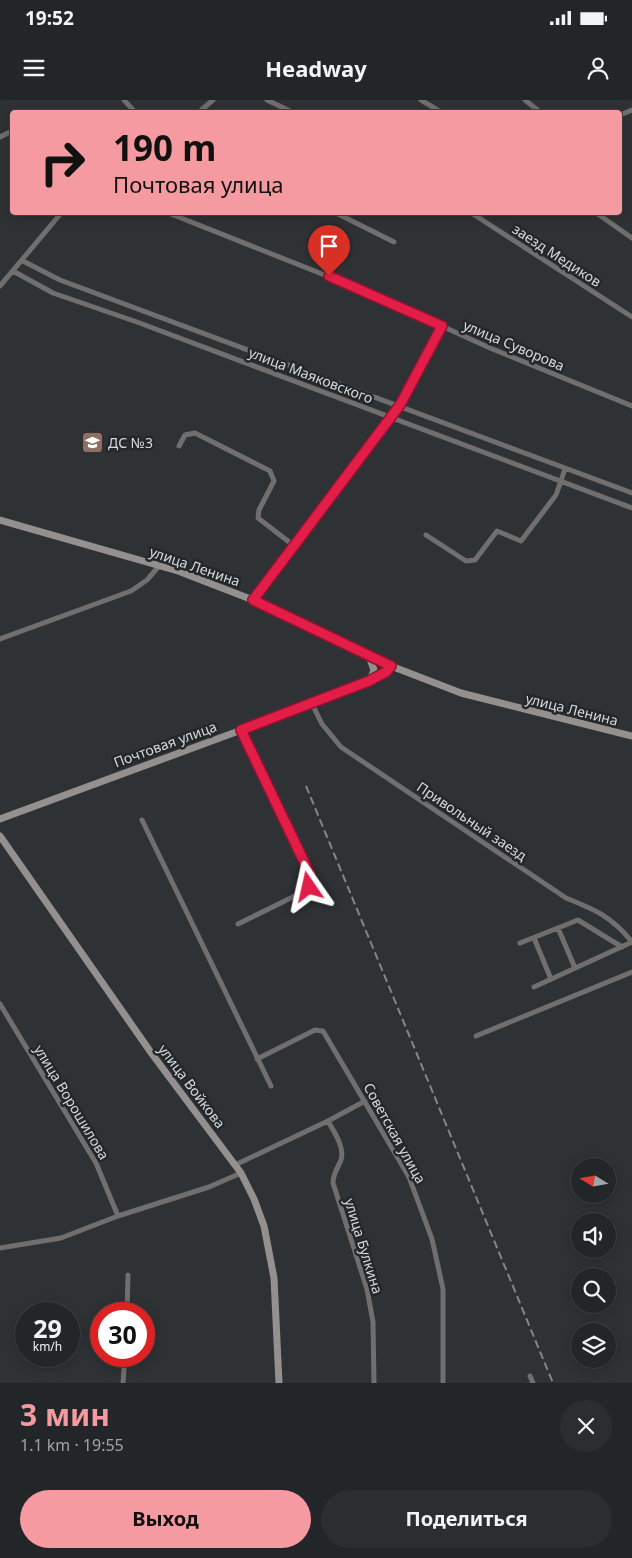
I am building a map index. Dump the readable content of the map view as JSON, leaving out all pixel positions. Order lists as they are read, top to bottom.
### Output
{
  "streets": {
    "main road": ["улица Ленина", "Почтовая улица", "улица Войкова"],
    "street": [
      "заезд Медиков",
      "улица Суворова",
      "улица Маяковского",
      "Привольный заезд",
      "улица Ворошилова",
      "Советская улица",
      "улица Булкина"
    ]
  },
  "crossings": [
    ["улица Ленина", "Почтовая улица"],
    ["Почтовая улица", "Привольный заезд"]
  ],
  "places": {
    "school or university": ["ДС №3"]
  },
  "north": "left",
  "page": {
    "status": "19:52",
    "header": "Headway",
    "turn": ["190 m", "Почтовая улица"],
    "speed": "29 km/h",
    "limit": "30",
    "heading": ["3 мин", "1.1 km · 19:55"],
    "buttons": ["Выход", "Поделиться"]
  }
}
